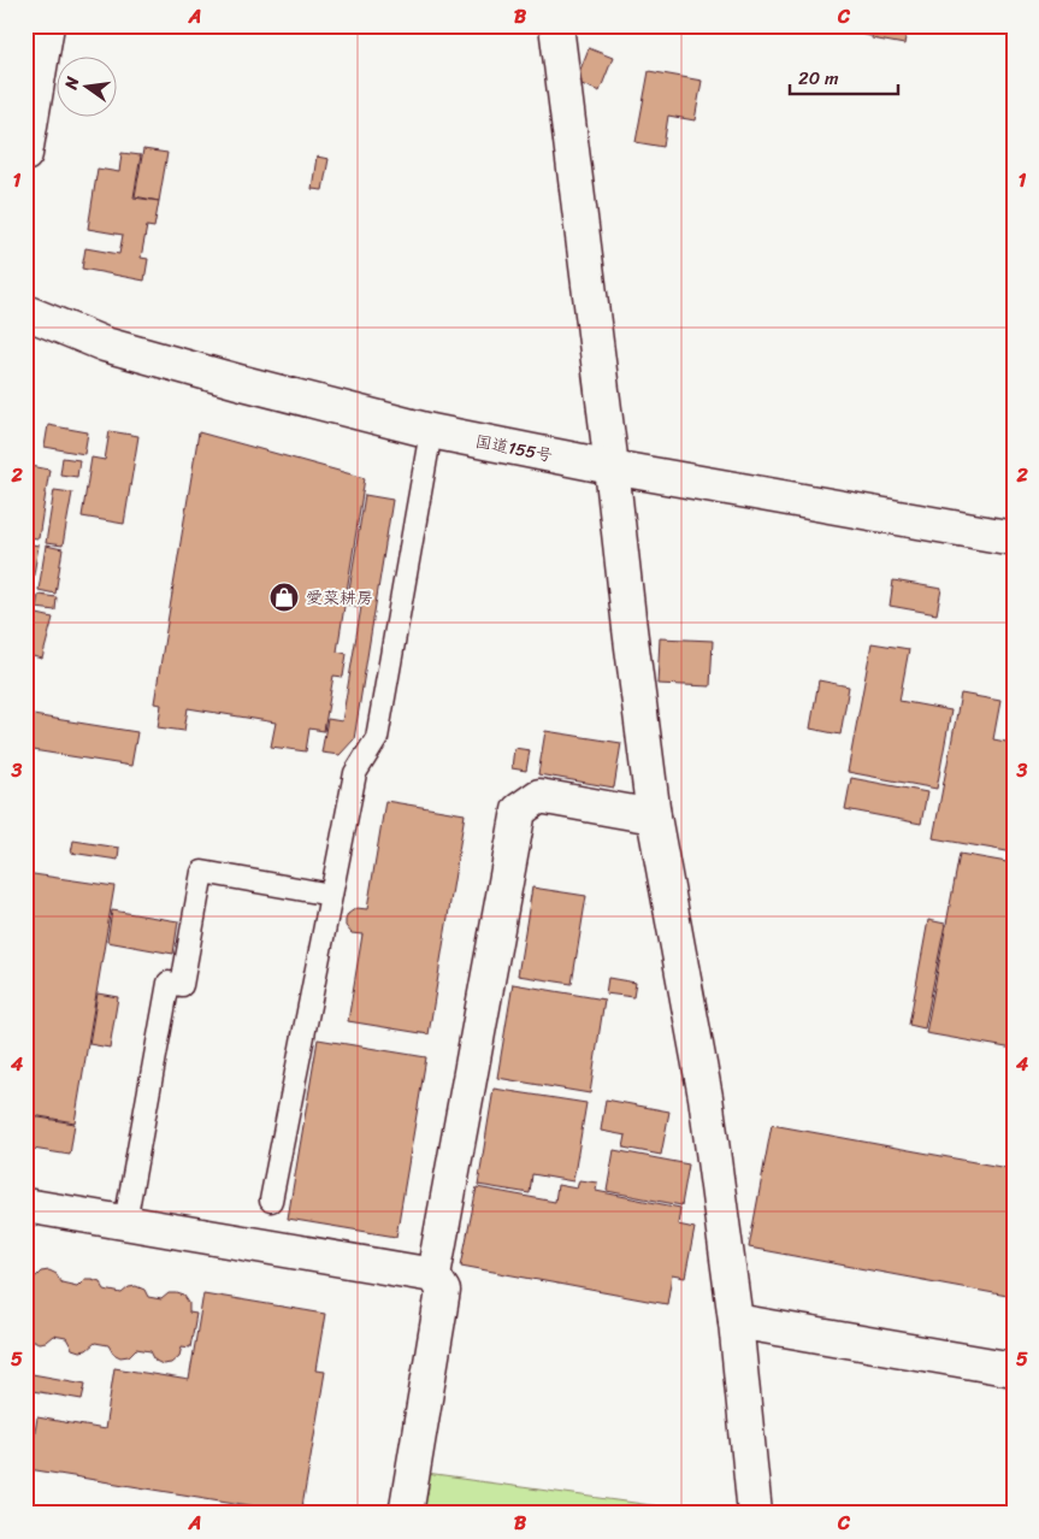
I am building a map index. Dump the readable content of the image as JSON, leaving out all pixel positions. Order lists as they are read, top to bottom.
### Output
{
  "streets": {
    "main road": ["国道155号"]
  },
  "places": {
    "shop": ["愛菜耕房"]
  },
  "scale_bar": "20 m",
  "north": "left",
  "grid": {
    "columns": ["A", "B", "C"],
    "rows": [
      "1",
      "2",
      "3",
      "4",
      "5"
    ]
  }
}
